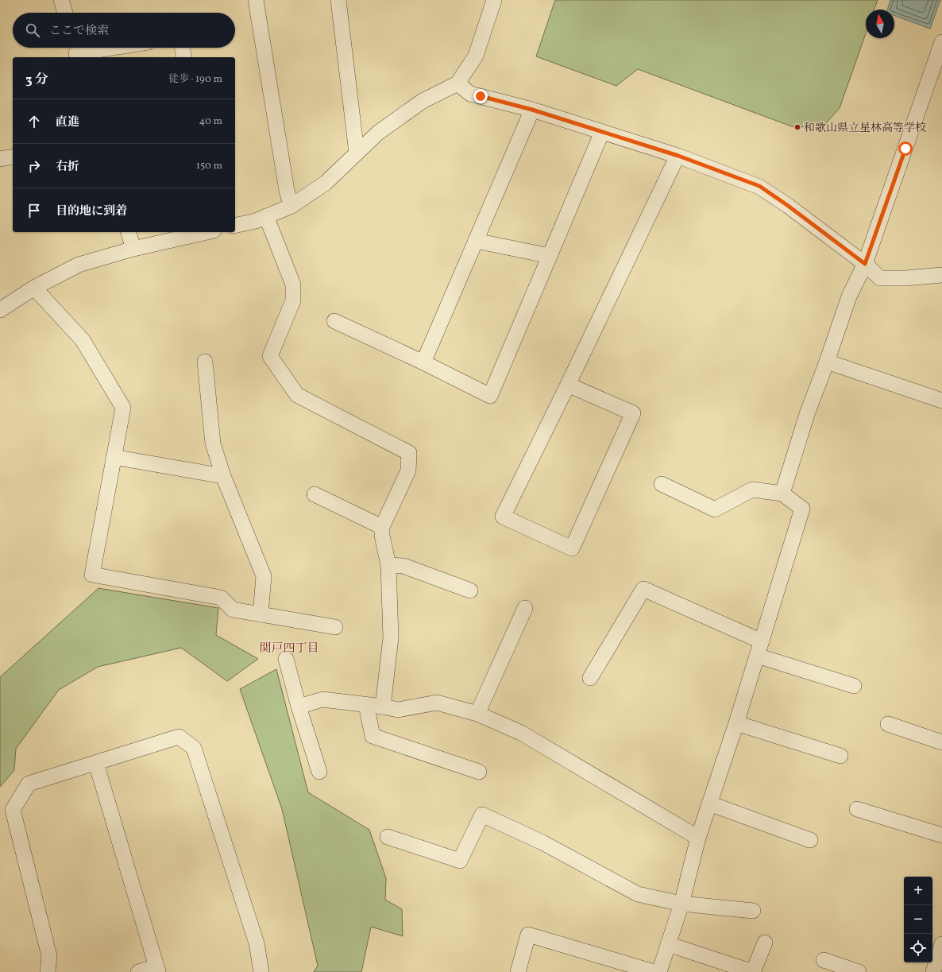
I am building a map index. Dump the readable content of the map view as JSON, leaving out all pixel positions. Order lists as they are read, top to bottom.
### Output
{
  "districts": ["関戸四丁目"],
  "places": ["和歌山県立星林高等学校"],
  "north": "top",
  "page": {
    "search": "ここで検索",
    "heading": ["3 分", "徒歩 · 190 m"],
    "list": [
      ["直進", "40 m"],
      ["右折", "150 m"],
      "目的地に到着"
    ],
    "map_buttons": ["+", "−"]
  }
}
